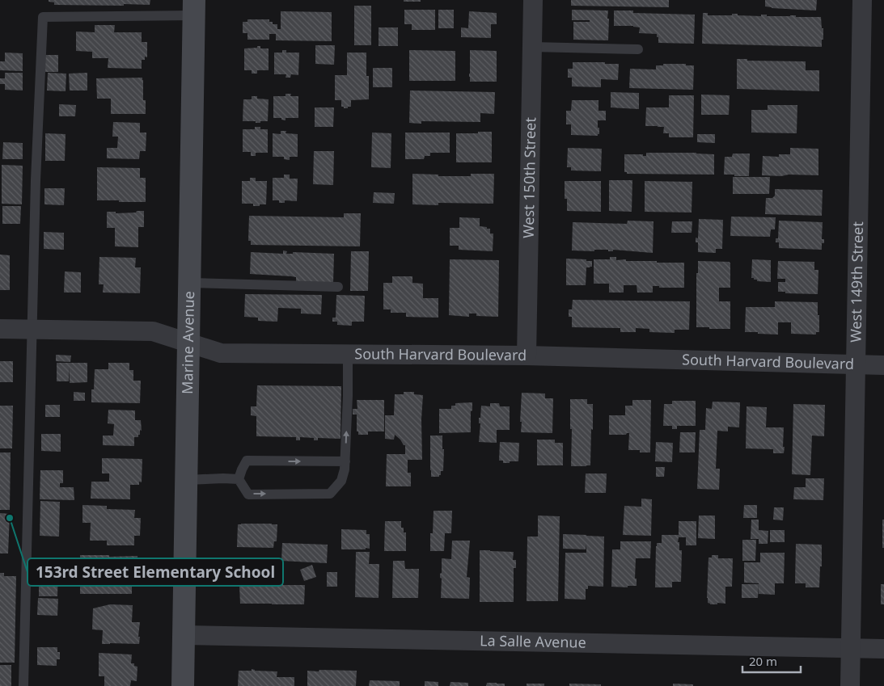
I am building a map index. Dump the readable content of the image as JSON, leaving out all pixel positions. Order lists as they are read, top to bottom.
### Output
{
  "streets": {
    "main road": ["Marine Avenue"],
    "street": [
      "West 150th Street",
      "West 149th Street",
      "South Harvard Boulevard",
      "La Salle Avenue"
    ]
  },
  "crossings": [
    ["West 150th Street", "South Harvard Boulevard"],
    ["West 149th Street", "South Harvard Boulevard"],
    ["West 149th Street", "La Salle Avenue"],
    ["Marine Avenue", "South Harvard Boulevard"],
    ["Marine Avenue", "La Salle Avenue"]
  ],
  "places": ["153rd Street Elementary School"],
  "scale_bar": "20 m"
}
